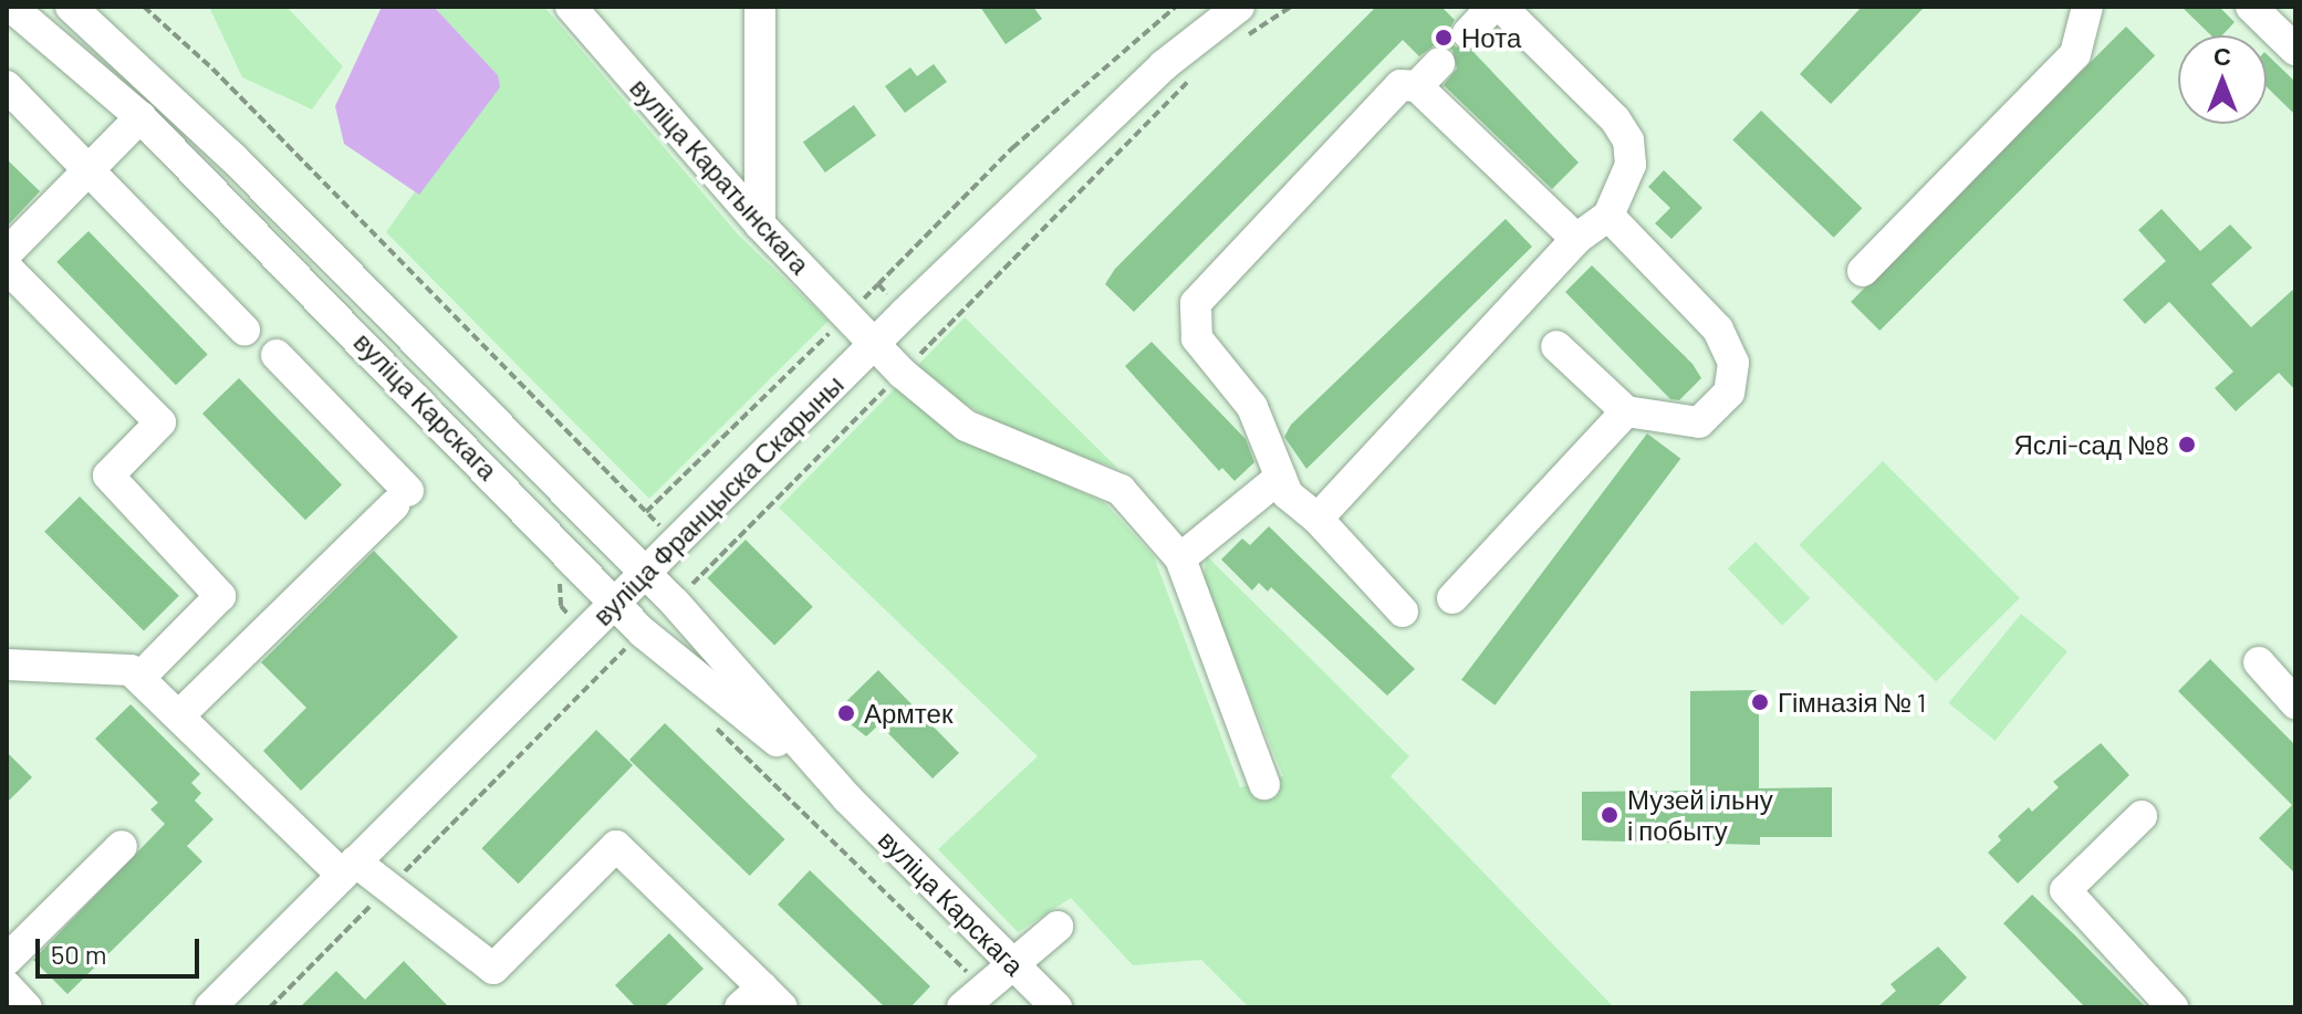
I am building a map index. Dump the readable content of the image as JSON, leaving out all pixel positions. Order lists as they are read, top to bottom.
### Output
{
  "streets": {
    "street": ["вуліца Каратынскага", "вуліца Карскага", "вуліца Францыска Скарыны"]
  },
  "crossings": [
    ["вуліца Каратынскага", "вуліца Францыска Скарыны"],
    ["вуліца Карскага", "вуліца Францыска Скарыны"]
  ],
  "places": [
    "Нота",
    "Яслі-сад №8",
    "Гімназія № 1",
    "Армтек",
    "Музей ільну і побыту"
  ],
  "scale_bar": "50 m",
  "north": "top"
}
